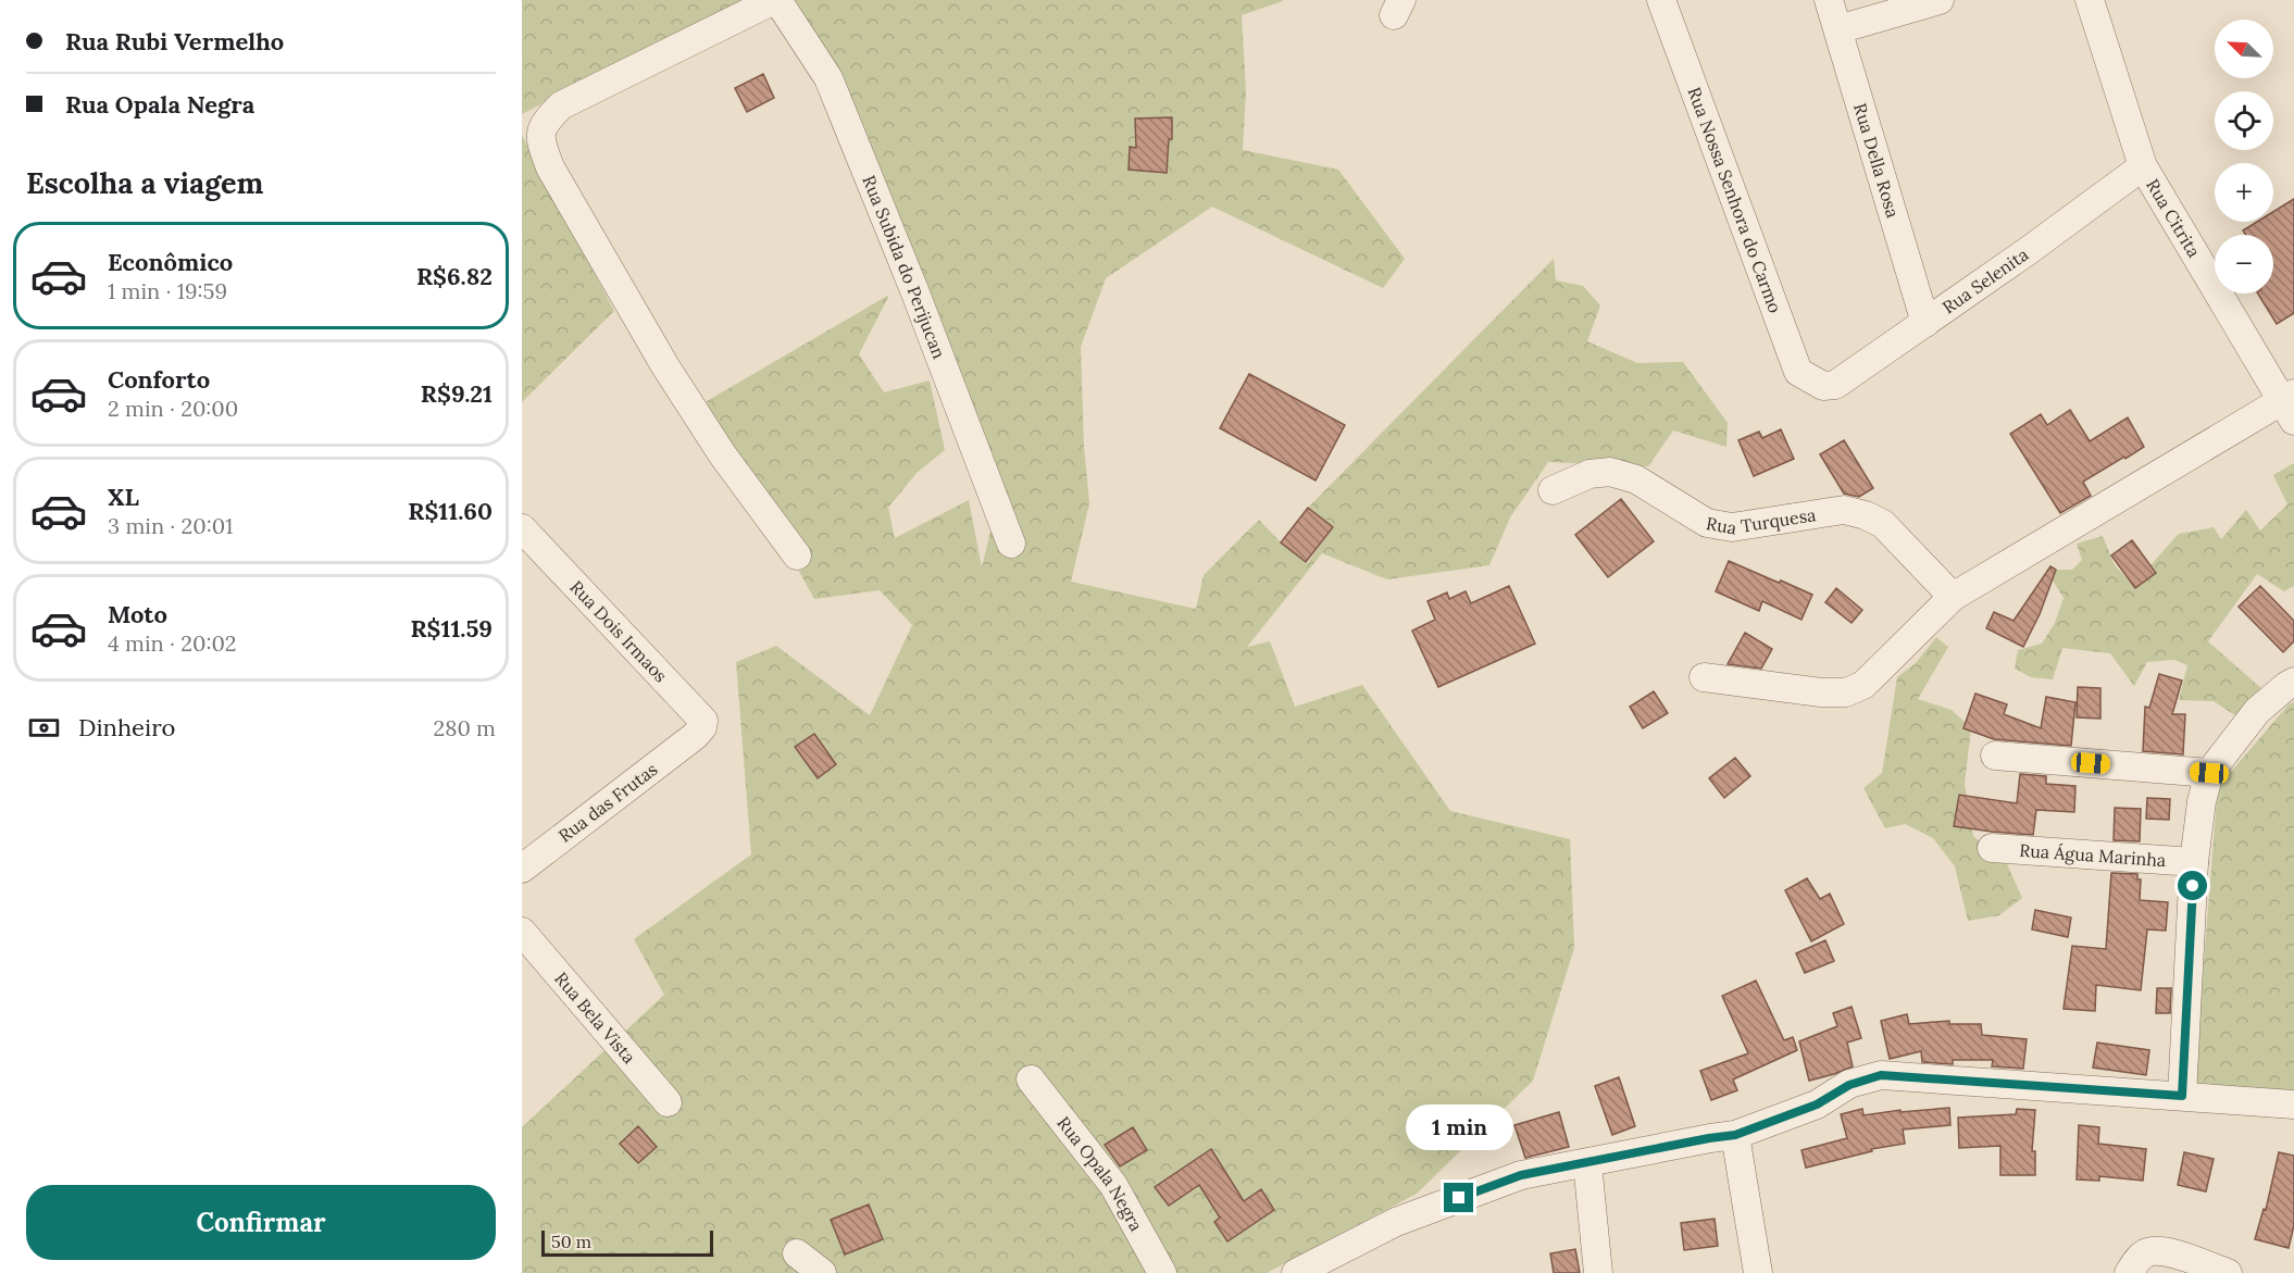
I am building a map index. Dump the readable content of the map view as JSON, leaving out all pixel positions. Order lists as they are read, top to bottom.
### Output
{
  "streets": {
    "street": [
      "Rua Della Rosa",
      "Rua Nossa Senhora do Carmo",
      "Rua Citrita",
      "Rua Subida do Perijucan",
      "Rua Selenita",
      "Rua Turquesa",
      "Rua Dois Irmaos",
      "Rua das Frutas",
      "Rua Água Marinha",
      "Rua Bela Vista",
      "Rua Opala Negra"
    ]
  },
  "crossings": [
    ["Rua Della Rosa", "Rua Selenita"],
    ["Rua Nossa Senhora do Carmo", "Rua Selenita"],
    ["Rua Citrita", "Rua Selenita"],
    ["Rua Dois Irmaos", "Rua das Frutas"]
  ],
  "scale_bar": "50 m",
  "north": "top left",
  "page": {
    "banner": ["Rua Rubi Vermelho", "Rua Opala Negra"],
    "map_buttons": ["+", "−"],
    "heading": "Escolha a viagem",
    "list": [
      {
        "name": "Econômico",
        "note": "1 min · 19:59",
        "value": "R$6.82"
      },
      {
        "name": "Conforto",
        "note": "2 min · 20:00",
        "value": "R$9.21"
      },
      {
        "name": "XL",
        "note": "3 min · 20:01",
        "value": "R$11.60"
      },
      {
        "name": "Moto",
        "note": "4 min · 20:02",
        "value": "R$11.59"
      }
    ],
    "pay": ["Dinheiro", "280 m"],
    "bubble": "1 min",
    "buttons": "Confirmar",
    "scale": "50 m"
  }
}
